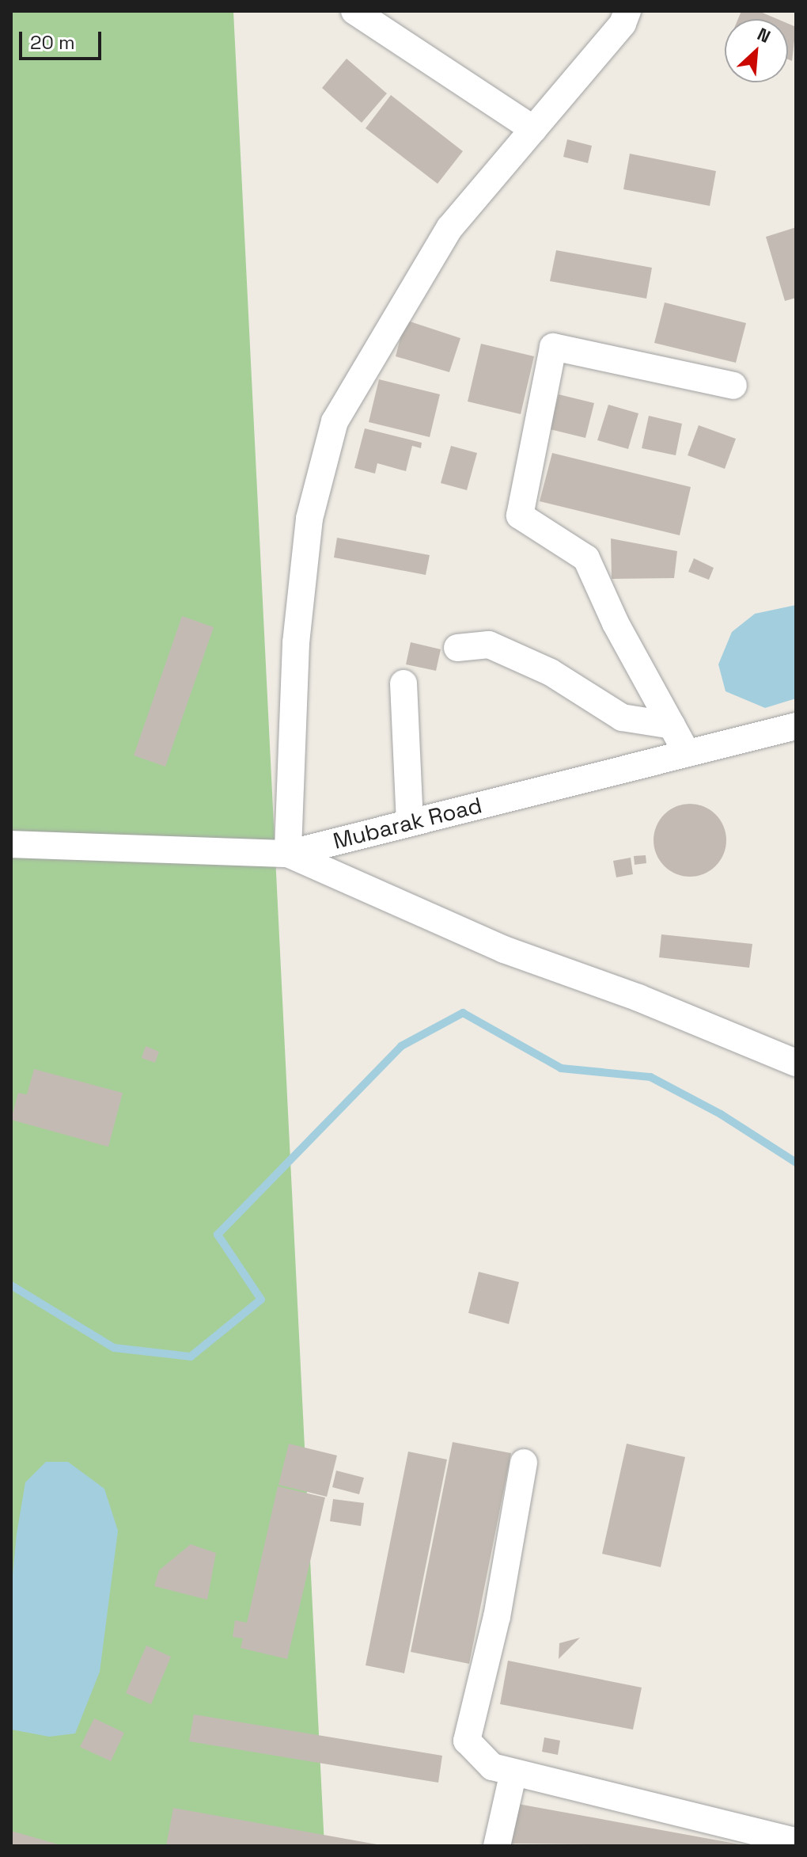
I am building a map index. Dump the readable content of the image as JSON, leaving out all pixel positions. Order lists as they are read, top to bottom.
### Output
{
  "streets": {
    "street": ["Mubarak Road"]
  },
  "scale_bar": "20 m",
  "north": "top right"
}
